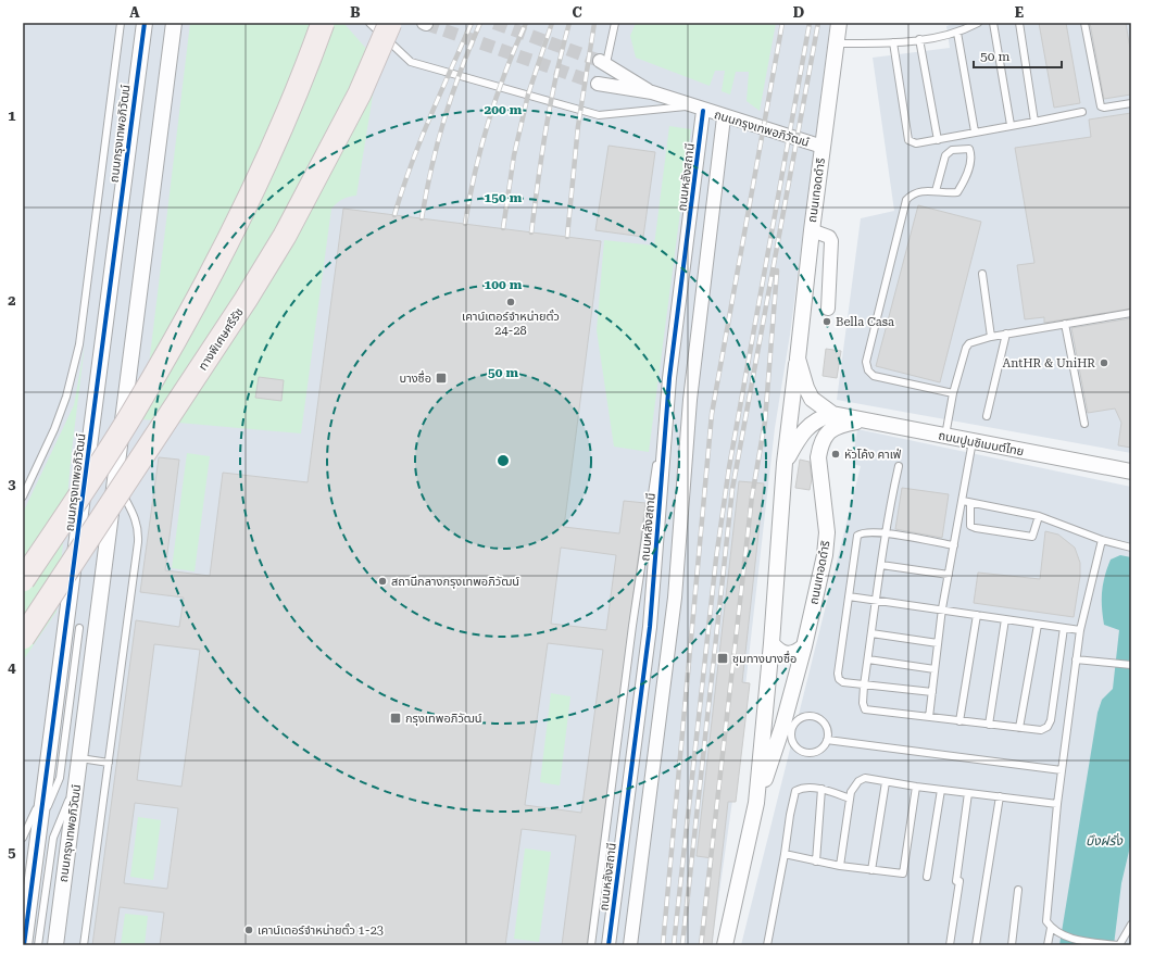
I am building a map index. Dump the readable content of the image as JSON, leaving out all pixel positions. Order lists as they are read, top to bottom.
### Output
{
  "streets": {
    "highway": ["ทางพิเศษศรีรัช"],
    "street": [
      "ถนนกรุงเทพอภิวัฒน์",
      "ถนนหลังสถานี",
      "ถนนเทอดดำริ",
      "ถนนปูนซิเมนต์ไทย"
    ]
  },
  "crossings": [
    ["ถนนกรุงเทพอภิวัฒน์", "ถนนหลังสถานี"],
    ["ถนนกรุงเทพอภิวัฒน์", "ถนนเทอดดำริ"],
    ["ถนนเทอดดำริ", "ถนนปูนซิเมนต์ไทย"]
  ],
  "water": ["บึงฝรั่ง"],
  "places": {
    "other": [
      "เคาน์เตอร์จำหน่ายตั๋ว 24-28",
      "Bella Casa",
      "AntHR & UniHR",
      "หัวโค้ง คาเฟ่",
      "สถานีกลางกรุงเทพอภิวัฒน์",
      "เคาน์เตอร์จำหน่ายตั๋ว 1-23"
    ],
    "transit": ["บางซื่อ", "ชุมทางบางซื่อ", "กรุงเทพอภิวัฒน์"]
  },
  "scale_bar": "50 m",
  "grid": {
    "columns": [
      "A",
      "B",
      "C",
      "D",
      "E"
    ],
    "rows": [
      "1",
      "2",
      "3",
      "4",
      "5"
    ]
  },
  "rings": [
    "200 m",
    "150 m",
    "100 m",
    "50 m"
  ]
}
